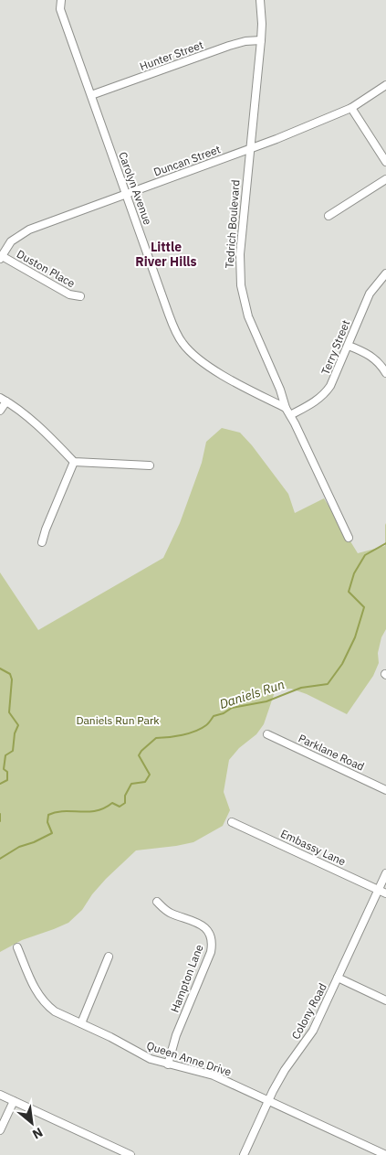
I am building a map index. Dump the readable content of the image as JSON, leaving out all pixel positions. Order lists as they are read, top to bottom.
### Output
{
  "streets": {
    "street": [
      "Hunter Street",
      "Duncan Street",
      "Carolyn Avenue",
      "Tedrich Boulevard",
      "Duston Place",
      "Terry Street",
      "Parklane Road",
      "Embassy Lane",
      "Hampton Lane",
      "Colony Road",
      "Queen Anne Drive"
    ]
  },
  "crossings": [
    ["Hunter Street", "Carolyn Avenue"],
    ["Hunter Street", "Tedrich Boulevard"],
    ["Duncan Street", "Carolyn Avenue"],
    ["Duncan Street", "Tedrich Boulevard"],
    ["Duncan Street", "Duston Place"],
    ["Carolyn Avenue", "Tedrich Boulevard"],
    ["Tedrich Boulevard", "Terry Street"],
    ["Embassy Lane", "Colony Road"],
    ["Hampton Lane", "Queen Anne Drive"],
    ["Colony Road", "Queen Anne Drive"]
  ],
  "districts": ["Little River Hills"],
  "water": ["Daniels Run"],
  "parks": ["Daniels Run Park"],
  "north": "bottom right"
}
